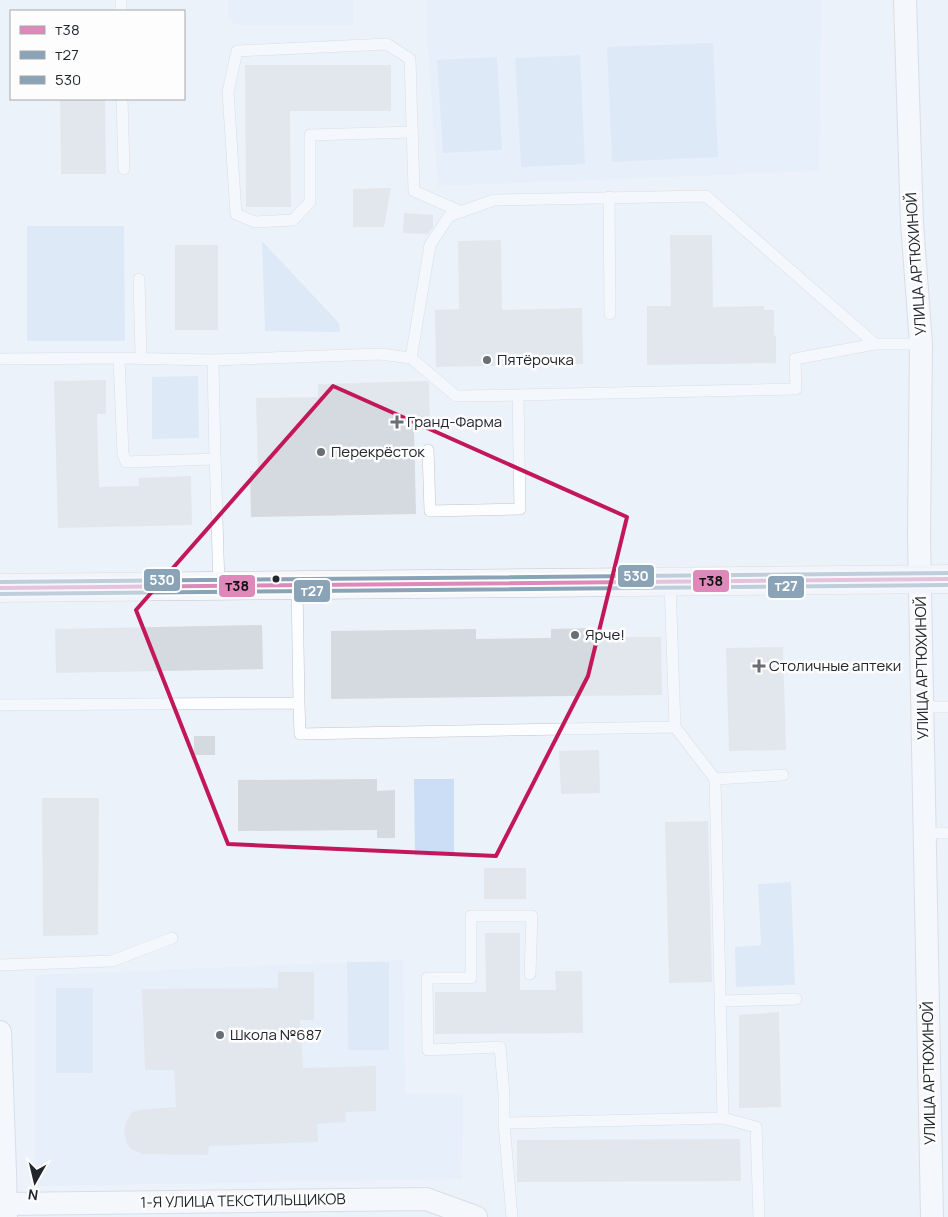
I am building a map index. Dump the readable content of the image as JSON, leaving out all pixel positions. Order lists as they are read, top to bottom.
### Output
{
  "streets": {
    "street": ["УЛИЦА АРТЮХИНОЙ", "1-Я УЛИЦА ТЕКСТИЛЬЩИКОВ"]
  },
  "places": {
    "other": [
      "Пятёрочка",
      "Перекрёсток",
      "Ярче!",
      "Школа №687"
    ],
    "health": ["Гранд-Фарма", "Столичные аптеки"]
  },
  "lines": ["transit line 530", "transit line т38", "transit line т27"],
  "legend": ["т38", "т27", "530"],
  "north": "bottom"
}
